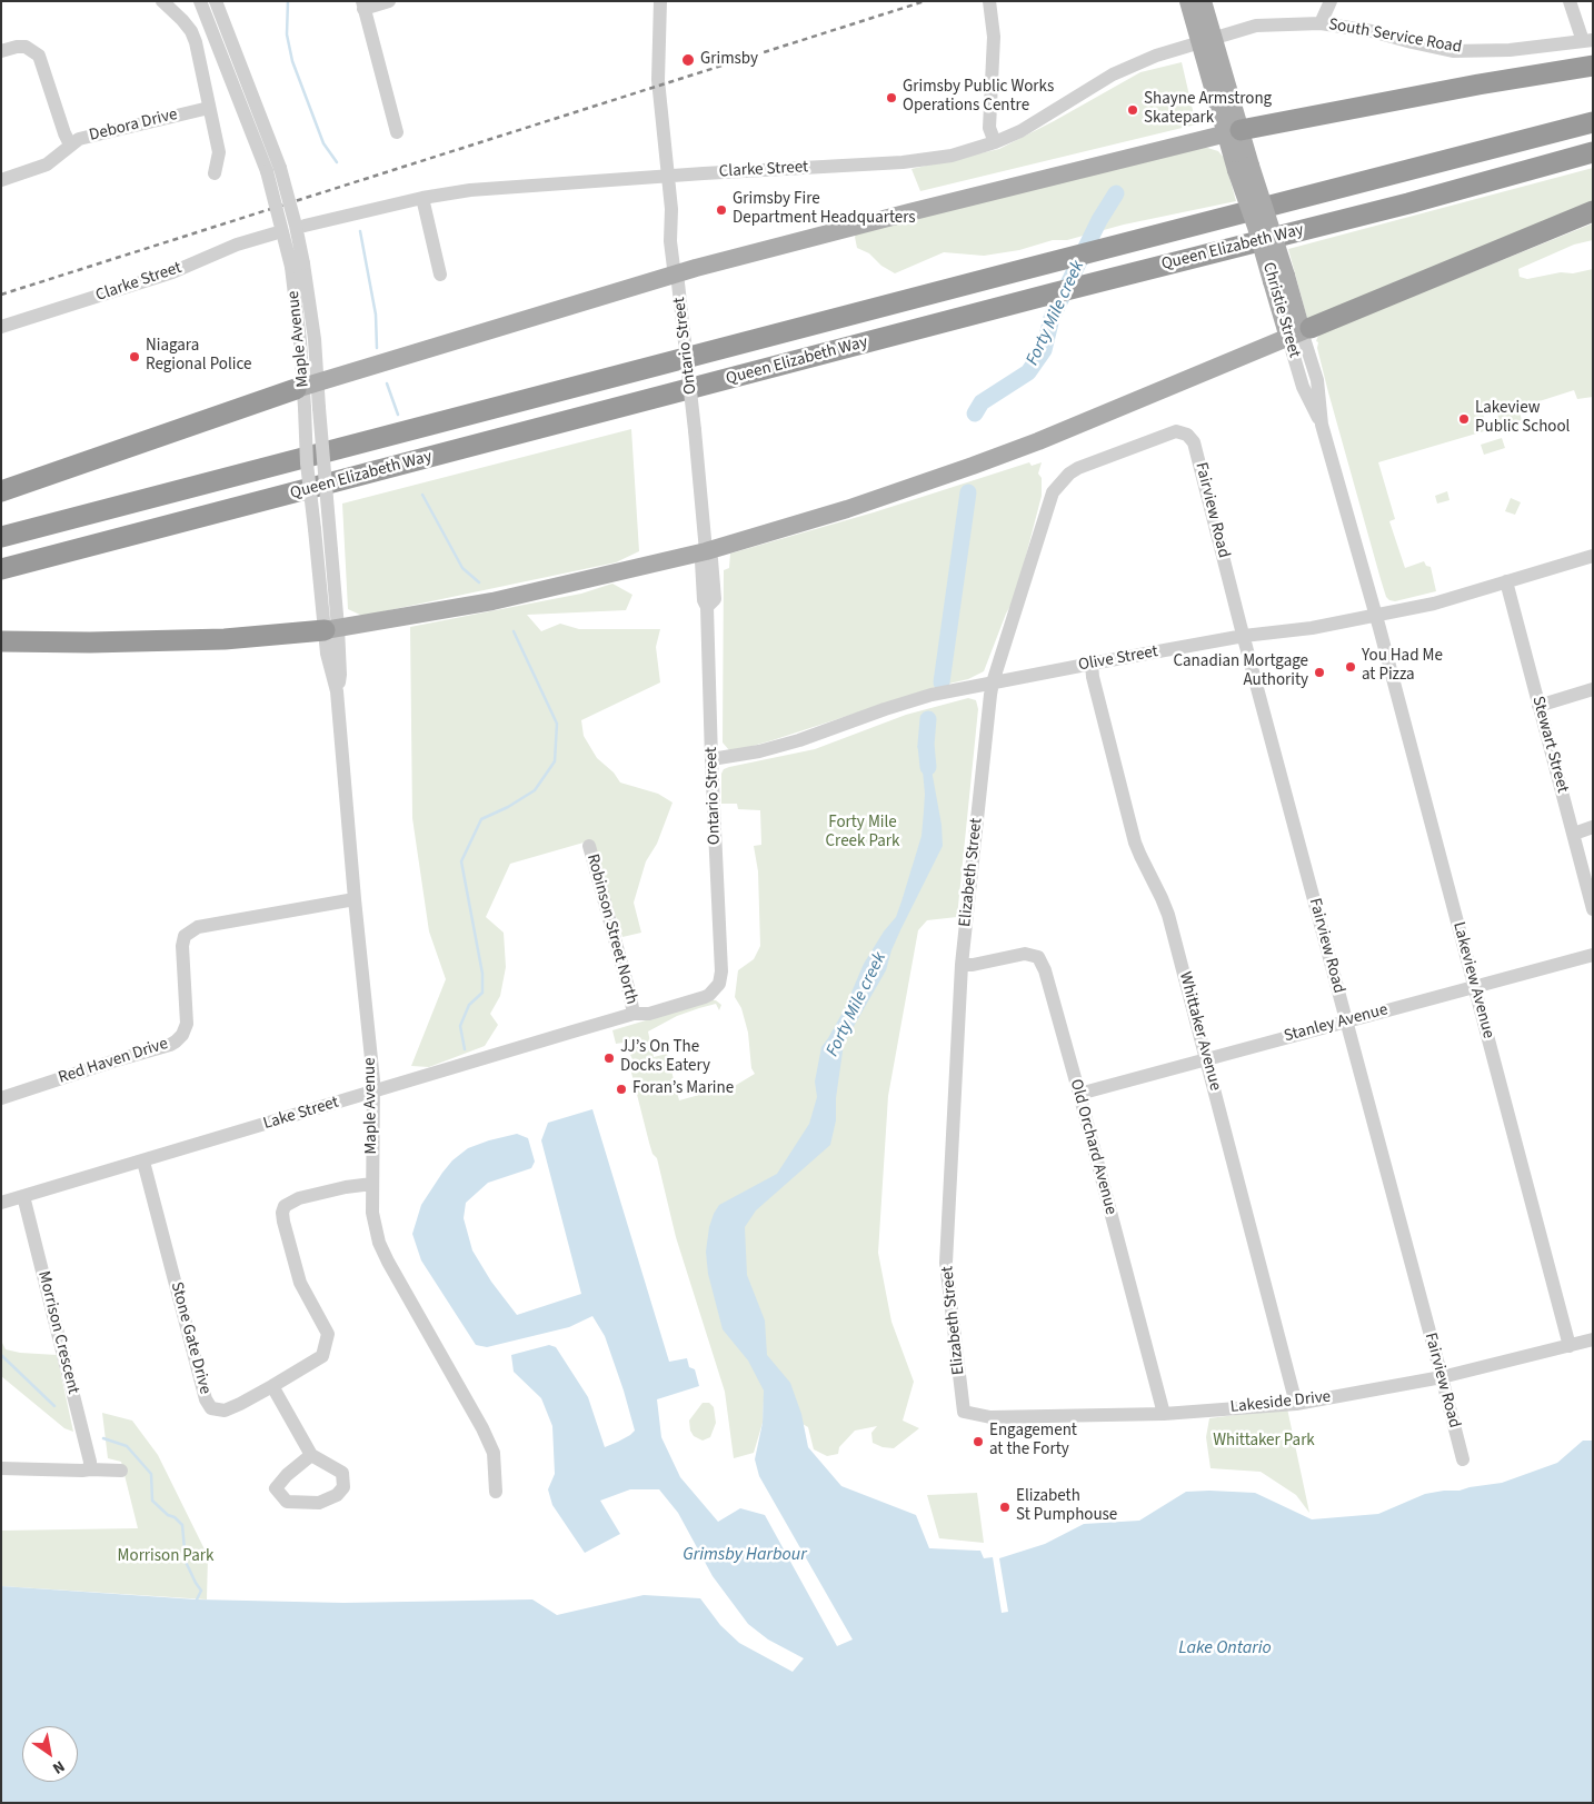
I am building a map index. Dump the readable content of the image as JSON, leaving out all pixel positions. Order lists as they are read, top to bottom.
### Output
{
  "streets": {
    "highway": ["Queen Elizabeth Way"],
    "main road": ["Christie Street"],
    "street": [
      "South Service Road",
      "Debora Drive",
      "Clarke Street",
      "Maple Avenue",
      "Ontario Street",
      "Fairview Road",
      "Olive Street",
      "Stewart Street",
      "Elizabeth Street",
      "Robinson Street North",
      "Lakeview Avenue",
      "Stanley Avenue",
      "Whittaker Avenue",
      "Red Haven Drive",
      "Lake Street",
      "Old Orchard Avenue",
      "Morrison Crescent",
      "Stone Gate Drive",
      "Lakeside Drive"
    ]
  },
  "crossings": [
    ["South Service Road", "Clarke Street"],
    ["South Service Road", "Christie Street"],
    ["Clarke Street", "Christie Street"],
    ["Clarke Street", "Ontario Street"],
    ["Christie Street", "Olive Street"],
    ["Christie Street", "Lakeview Avenue"],
    ["Maple Avenue", "Red Haven Drive"],
    ["Maple Avenue", "Lake Street"],
    ["Maple Avenue", "Stone Gate Drive"],
    ["Ontario Street", "Olive Street"],
    ["Ontario Street", "Lake Street"],
    ["Fairview Road", "Olive Street"],
    ["Fairview Road", "Elizabeth Street"],
    ["Fairview Road", "Stanley Avenue"],
    ["Fairview Road", "Lakeside Drive"],
    ["Olive Street", "Stewart Street"],
    ["Olive Street", "Elizabeth Street"],
    ["Olive Street", "Lakeview Avenue"],
    ["Olive Street", "Whittaker Avenue"],
    ["Elizabeth Street", "Old Orchard Avenue"],
    ["Elizabeth Street", "Lakeside Drive"],
    ["Robinson Street North", "Lake Street"],
    ["Lakeview Avenue", "Stanley Avenue"],
    ["Lakeview Avenue", "Lakeside Drive"],
    ["Stanley Avenue", "Whittaker Avenue"],
    ["Stanley Avenue", "Old Orchard Avenue"],
    ["Whittaker Avenue", "Lakeside Drive"],
    ["Lake Street", "Morrison Crescent"],
    ["Lake Street", "Stone Gate Drive"],
    ["Old Orchard Avenue", "Lakeside Drive"]
  ],
  "water": ["Forty Mile creek", "Grimsby Harbour", "Lake Ontario"],
  "parks": ["Forty Mile Creek Park", "Whittaker Park", "Morrison Park"],
  "places": [
    "Grimsby",
    "Grimsby Public Works Operations Centre",
    "Shayne Armstrong Skatepark",
    "Grimsby Fire Department Headquarters",
    "Niagara Regional Police",
    "Lakeview Public School",
    "You Had Me at Pizza",
    "Canadian Mortgage Authority",
    "JJ’s On The Docks Eatery",
    "Foran’s Marine",
    "Engagement at the Forty",
    "Elizabeth St Pumphouse"
  ],
  "north": "bottom right"
}
